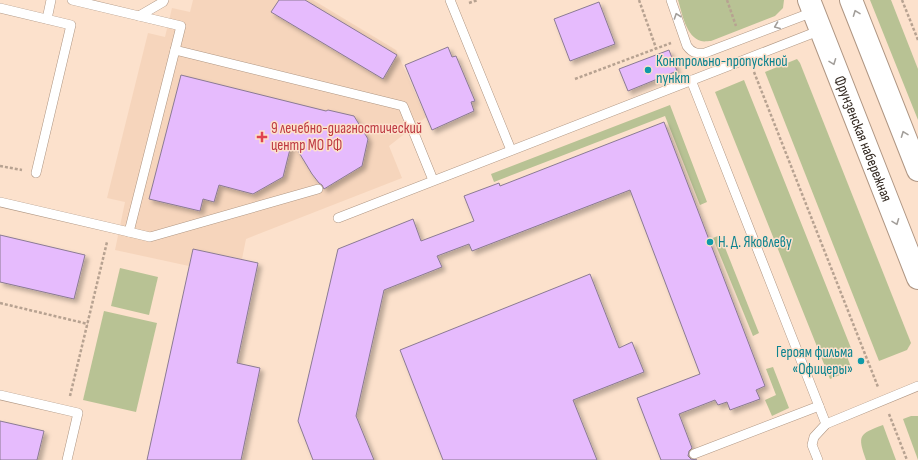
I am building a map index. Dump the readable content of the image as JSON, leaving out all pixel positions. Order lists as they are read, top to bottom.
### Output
{
  "streets": {
    "main road": ["Фрунзенская набережная"]
  },
  "places": {
    "other": ["Контрольно-пропускной пункт", "Н. Д. Яковлеву", "Героям фильма «Офицеры»"],
    "health": ["9 лечебно-диагностический центр МО РФ"]
  }
}
